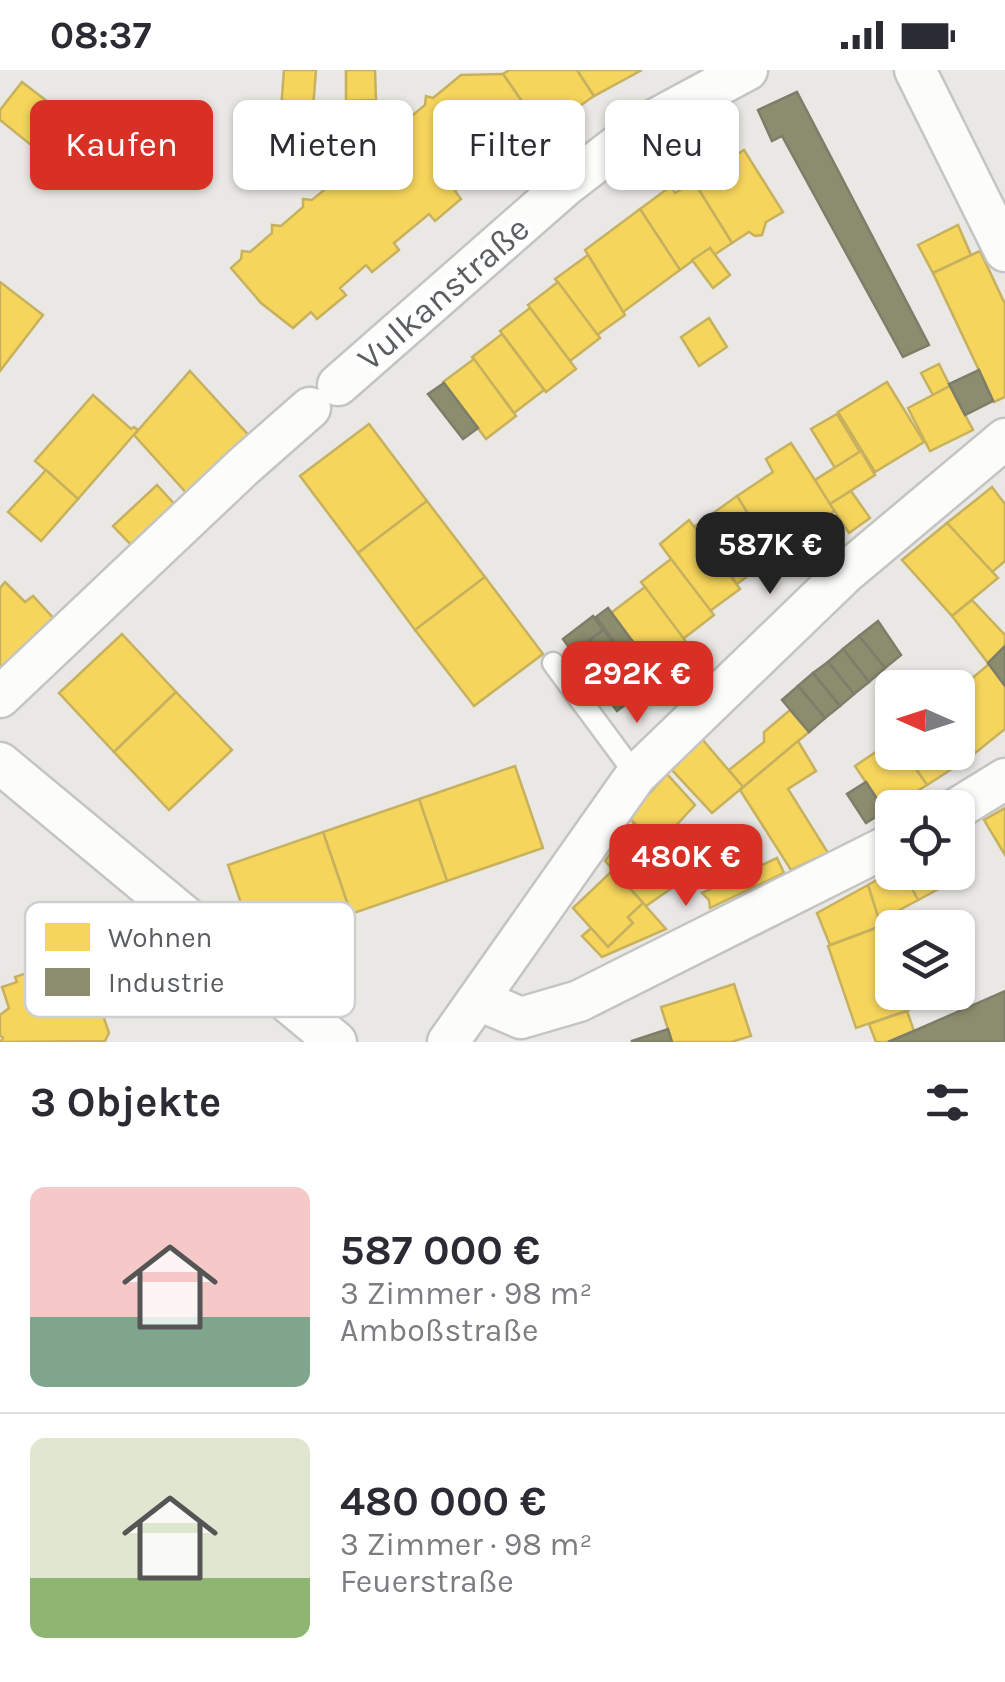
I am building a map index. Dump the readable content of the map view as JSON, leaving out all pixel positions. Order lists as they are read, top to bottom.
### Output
{
  "streets": {
    "street": ["Vulkanstraße"]
  },
  "legend": ["Wohnen", "Industrie"],
  "north": "left",
  "page": {
    "status": "08:37",
    "chip": [
      "Kaufen",
      "Mieten",
      "Filter",
      "Neu"
    ],
    "price": ["587K €", "292K €", "480K €"],
    "heading": "3 Objekte",
    "list": [
      {
        "name": "587 000 €",
        "note": "3 Zimmer · 98 m² · Amboßstraße"
      },
      {
        "name": "480 000 €",
        "note": "3 Zimmer · 98 m² · Feuerstraße"
      }
    ]
  }
}
